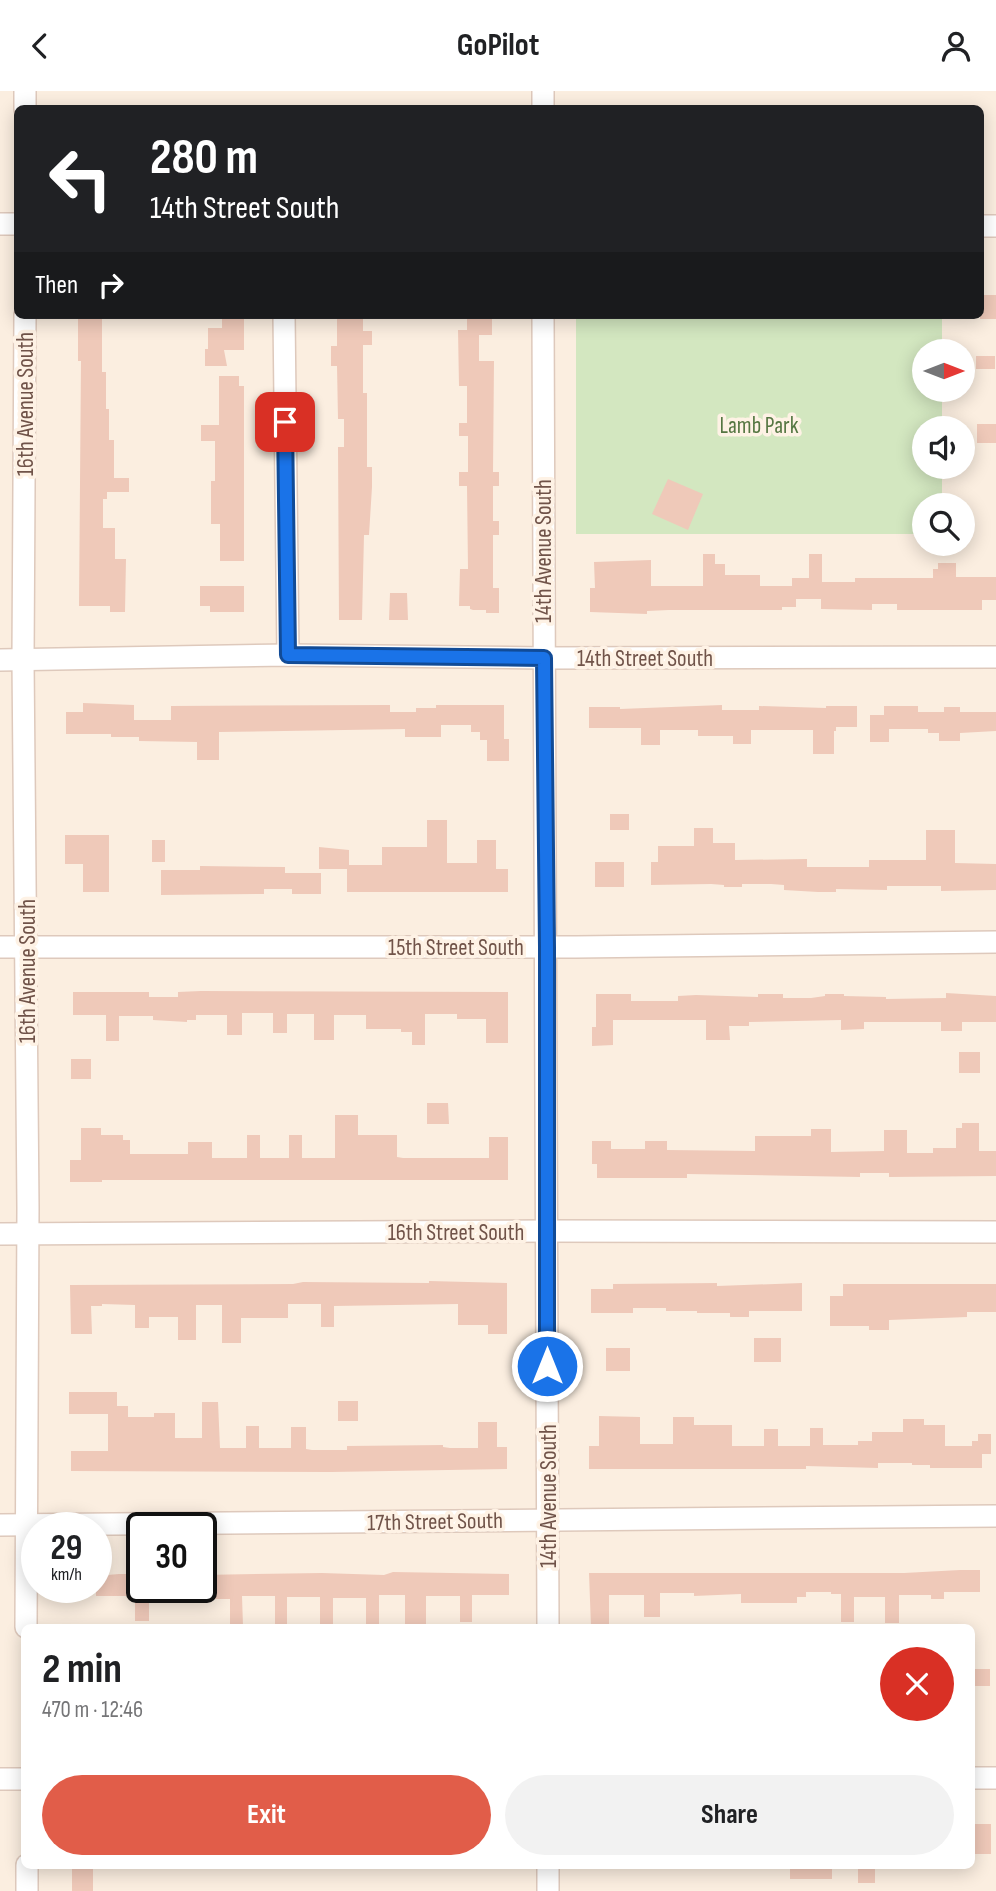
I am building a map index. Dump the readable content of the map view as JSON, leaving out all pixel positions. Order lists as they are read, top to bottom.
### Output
{
  "streets": {
    "street": [
      "16th Avenue South",
      "14th Avenue South",
      "14th Street South",
      "15th Street South",
      "16th Street South",
      "17th Street South"
    ]
  },
  "crossings": [
    ["16th Avenue South", "14th Street South"],
    ["16th Avenue South", "15th Street South"],
    ["16th Avenue South", "16th Street South"],
    ["14th Avenue South", "14th Street South"],
    ["14th Avenue South", "15th Street South"],
    ["14th Avenue South", "16th Street South"],
    ["14th Avenue South", "17th Street South"]
  ],
  "parks": ["Lamb Park"],
  "north": "right",
  "page": {
    "header": "GoPilot",
    "turn": ["280 m", "14th Street South"],
    "then": "Then",
    "speed": "29 km/h",
    "limit": "30",
    "heading": ["2 min", "470 m · 12:46"],
    "buttons": ["Exit", "Share"]
  }
}
